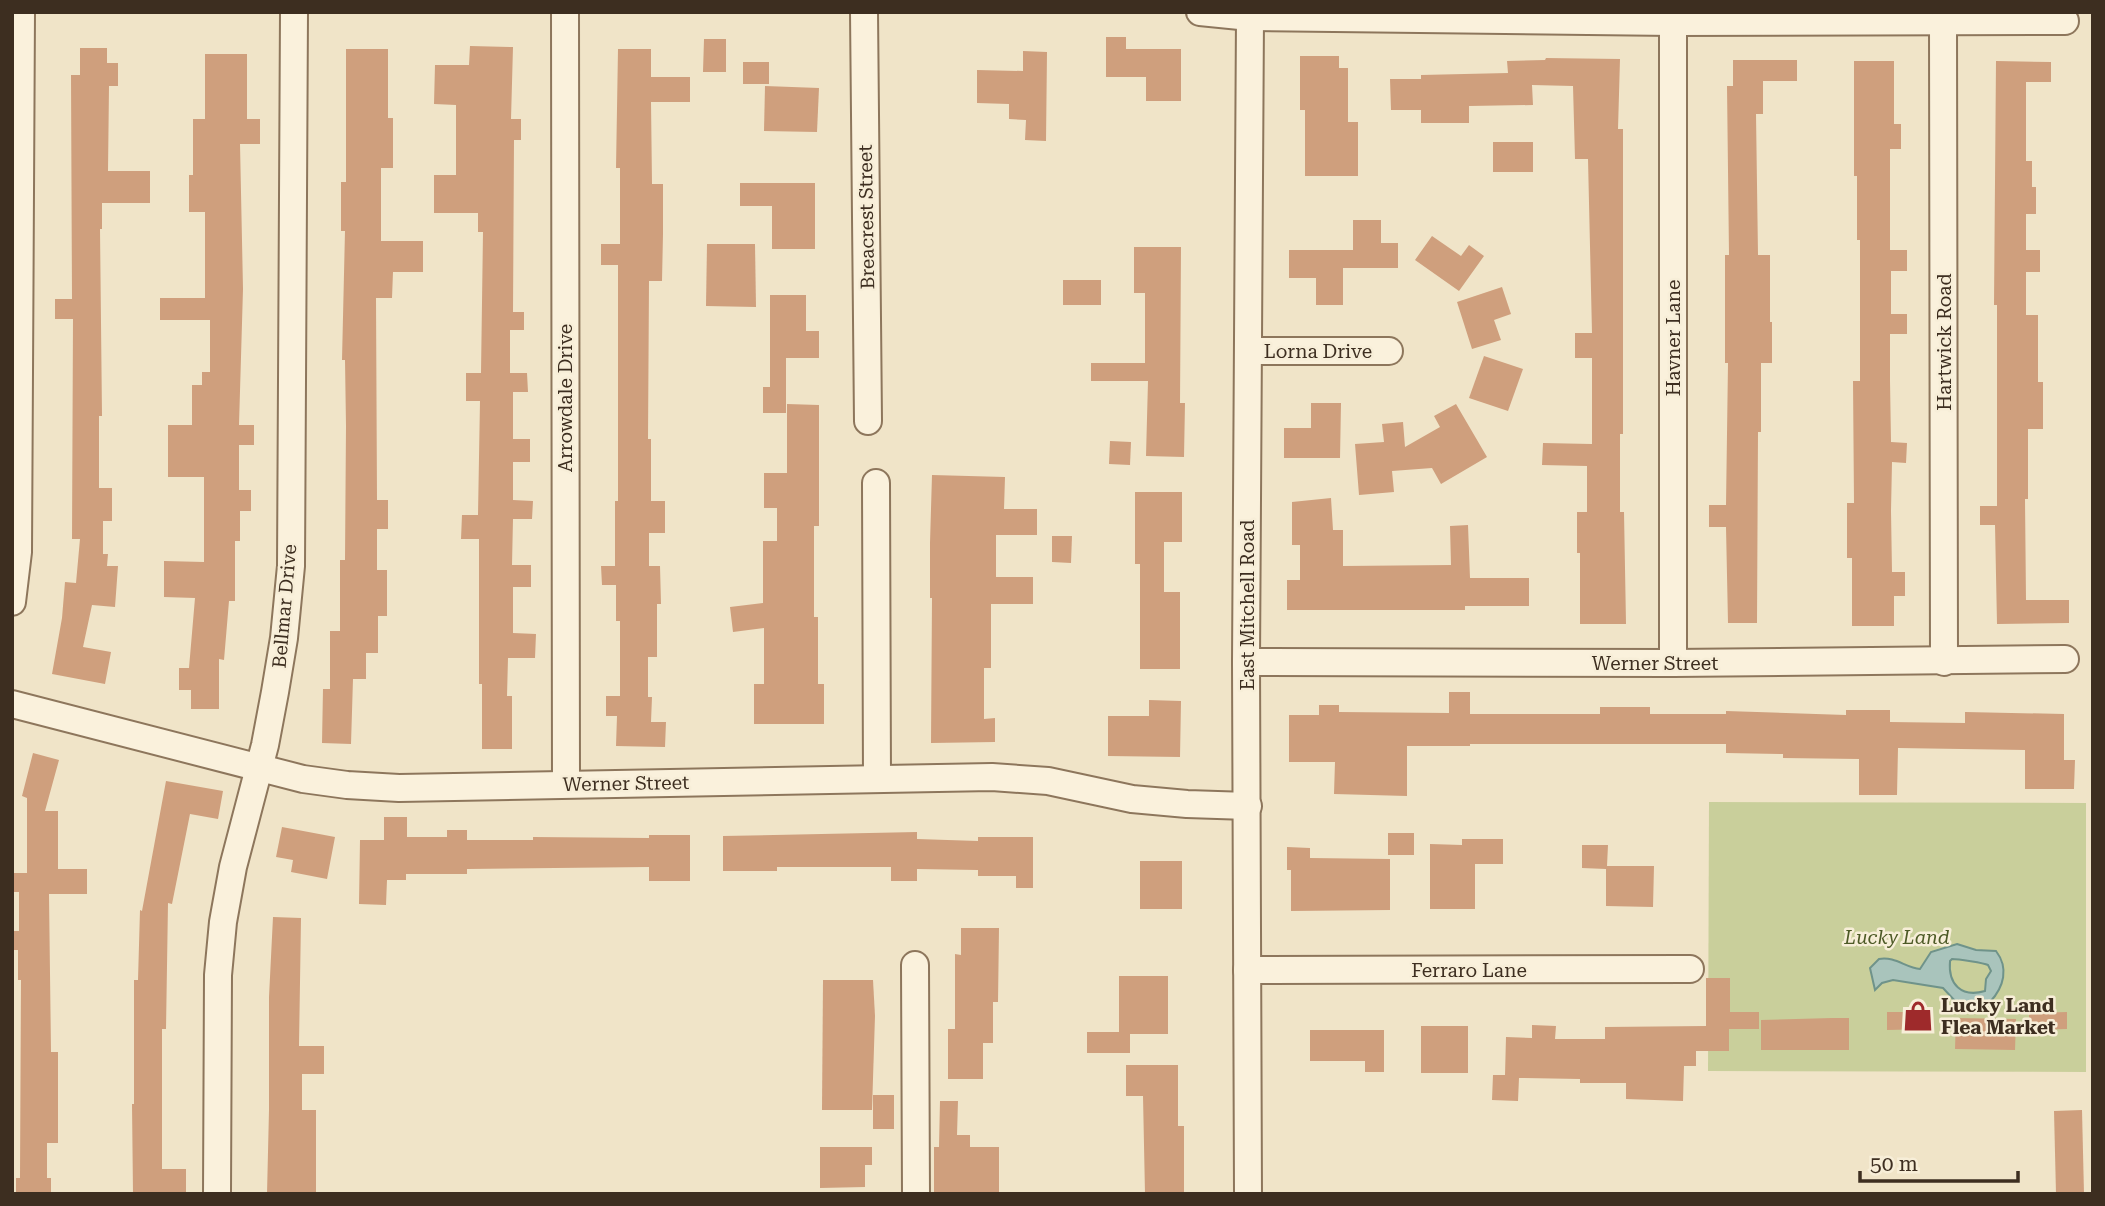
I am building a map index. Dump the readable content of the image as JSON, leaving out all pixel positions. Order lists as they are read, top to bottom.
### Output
{
  "streets": {
    "street": [
      "Breacrest Street",
      "Havner Lane",
      "Hartwick Road",
      "Lorna Drive",
      "Arrowdale Drive",
      "East Mitchell Road",
      "Bellmar Drive",
      "Werner Street",
      "Ferraro Lane"
    ]
  },
  "crossings": [
    ["Havner Lane", "Werner Street"],
    ["Hartwick Road", "Werner Street"],
    ["Lorna Drive", "East Mitchell Road"],
    ["Arrowdale Drive", "Werner Street"],
    ["East Mitchell Road", "Werner Street"],
    ["East Mitchell Road", "Ferraro Lane"],
    ["Bellmar Drive", "Werner Street"]
  ],
  "parks": ["Lucky Land"],
  "places": {
    "shop": ["Lucky Land Flea Market"]
  },
  "scale_bar": "50 m"
}
